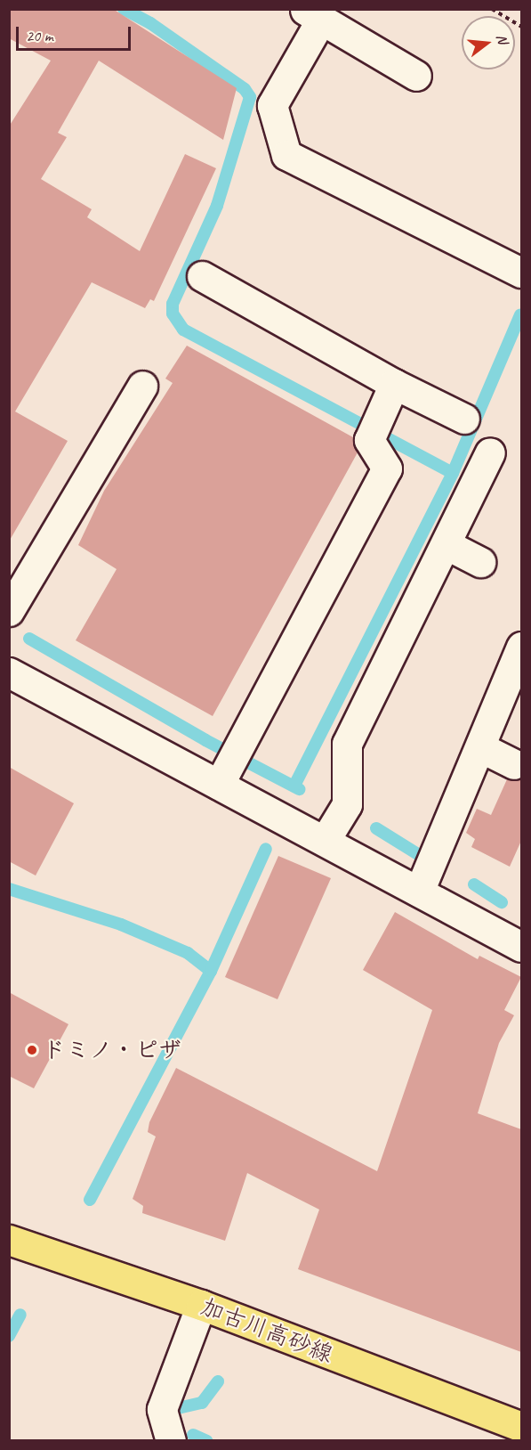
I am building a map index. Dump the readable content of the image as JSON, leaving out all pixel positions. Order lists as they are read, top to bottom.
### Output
{
  "streets": {
    "main road": ["加古川高砂線"]
  },
  "places": ["ドミノ・ピザ"],
  "scale_bar": "20 m",
  "north": "right"
}
